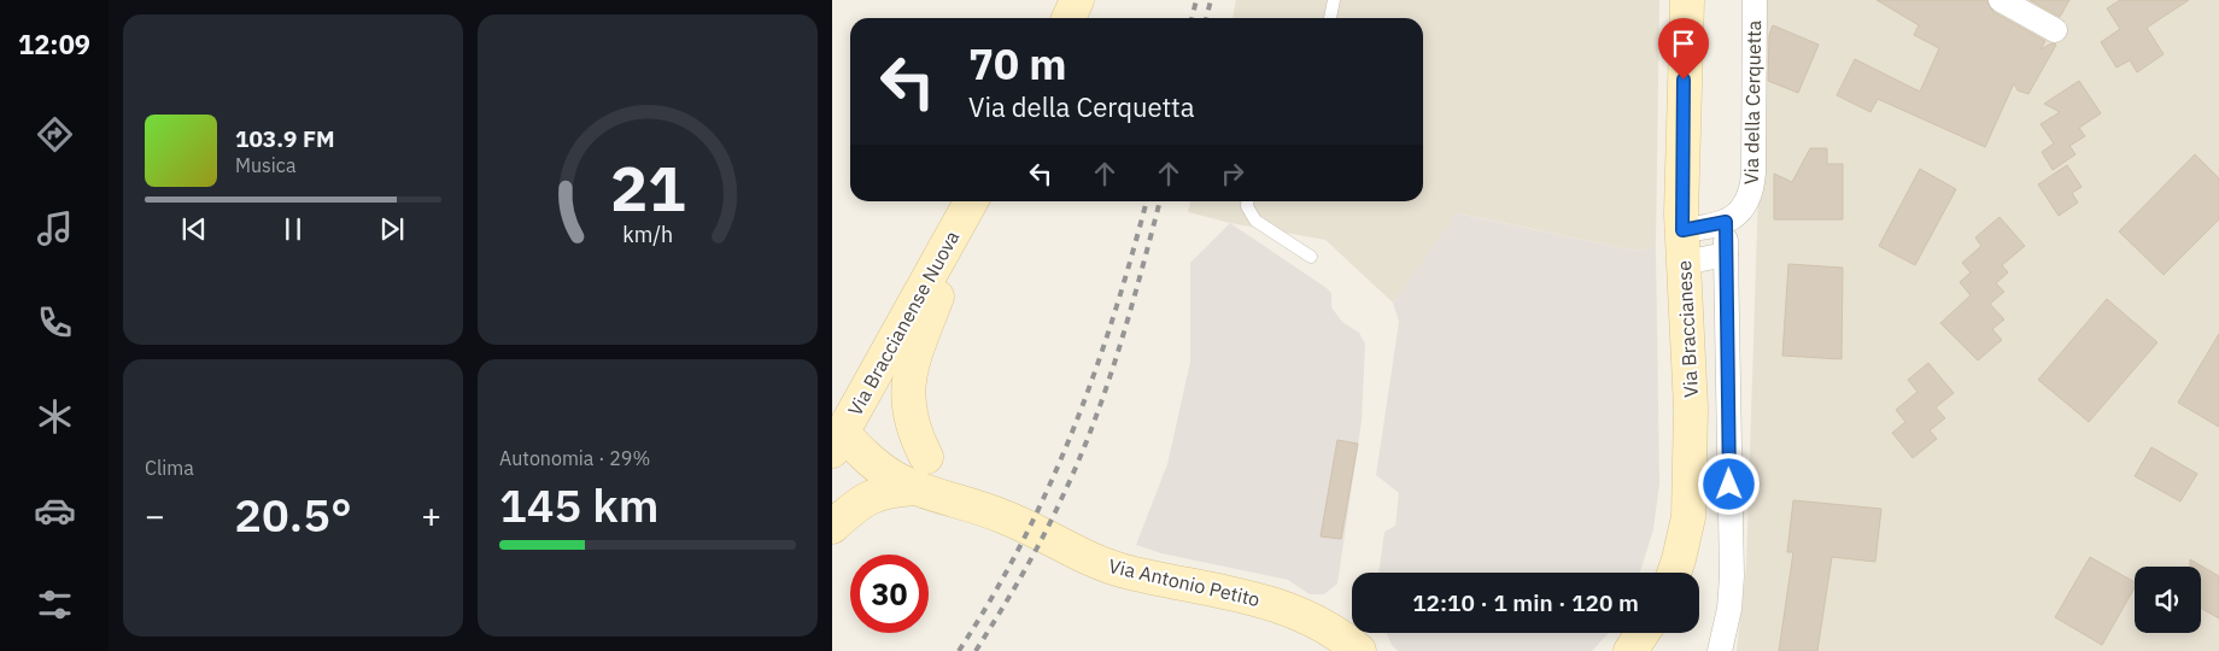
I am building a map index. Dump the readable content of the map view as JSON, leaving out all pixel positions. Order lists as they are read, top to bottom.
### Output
{
  "streets": {
    "street": [
      "Via della Cerquetta",
      "Via Braccianense Nuova",
      "Via Braccianese",
      "Via Antonio Petito"
    ]
  },
  "crossings": [
    ["Via Braccianense Nuova", "Via Antonio Petito"]
  ],
  "page": {
    "tabs": "12:09",
    "turn": ["70 m", "Via della Cerquetta"],
    "song": ["103.9 FM", "Musica"],
    "tile": [
      "Clima",
      ["Autonomia · 29%", "145 km"]
    ],
    "heat": ["−", "20.5°", "+"],
    "limit": "30",
    "trip": "12:10 · 1 min · 120 m",
    "gauge": ["21", "km/h"]
  }
}
